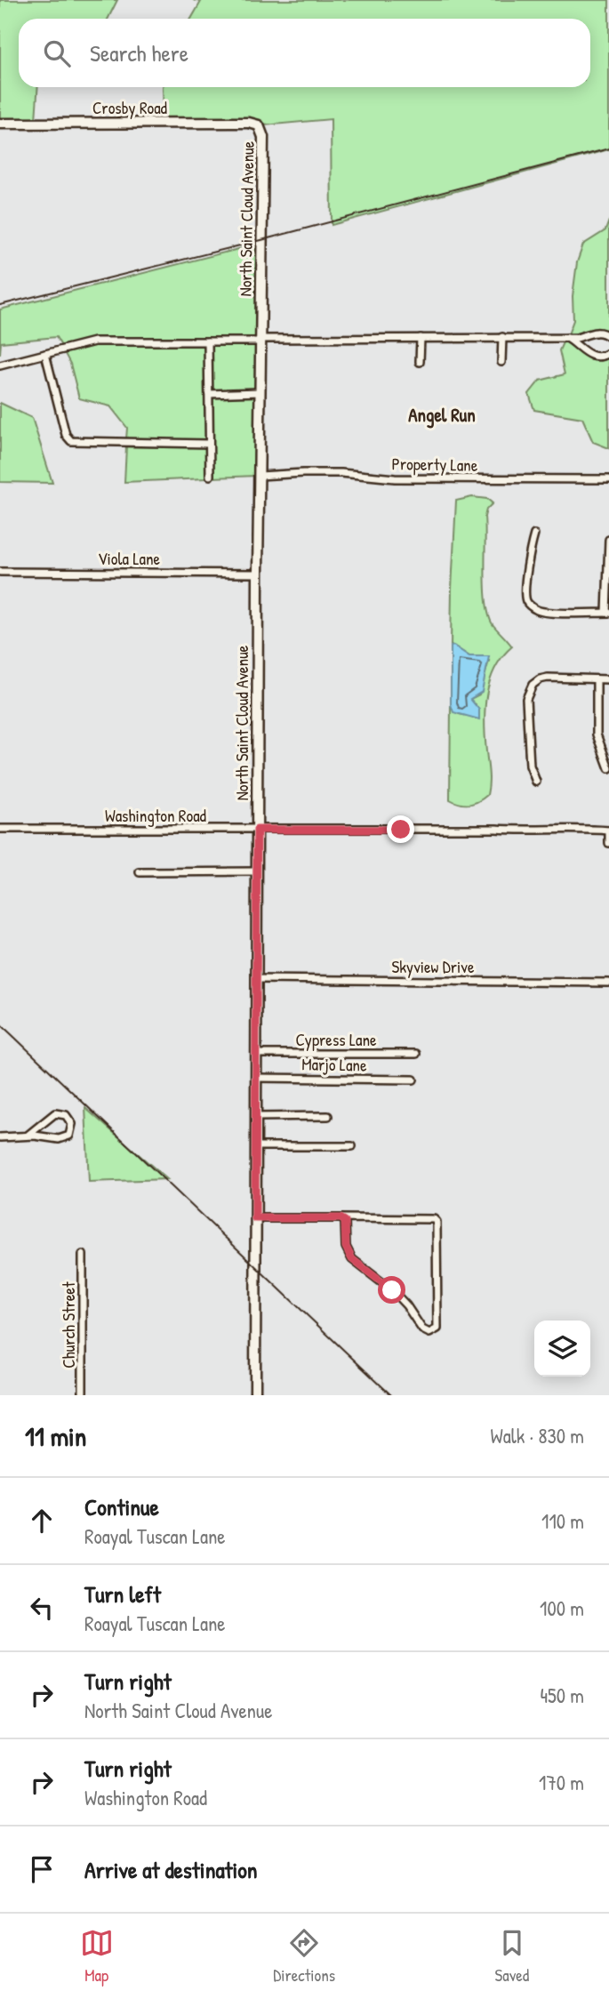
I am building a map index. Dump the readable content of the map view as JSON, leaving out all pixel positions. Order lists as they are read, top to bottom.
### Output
{
  "streets": {
    "street": [
      "Crosby Road",
      "North Saint Cloud Avenue",
      "Property Lane",
      "Viola Lane",
      "Washington Road",
      "Skyview Drive",
      "Cypress Lane",
      "Marjo Lane",
      "Church Street"
    ]
  },
  "crossings": [
    ["Crosby Road", "North Saint Cloud Avenue"],
    ["North Saint Cloud Avenue", "Property Lane"],
    ["North Saint Cloud Avenue", "Viola Lane"],
    ["North Saint Cloud Avenue", "Washington Road"],
    ["North Saint Cloud Avenue", "Skyview Drive"],
    ["North Saint Cloud Avenue", "Cypress Lane"],
    ["North Saint Cloud Avenue", "Marjo Lane"]
  ],
  "districts": ["Angel Run"],
  "page": {
    "search": "Search here",
    "heading": ["11 min", "Walk · 830 m"],
    "list": [
      ["Continue", "Roayal Tuscan Lane", "110 m"],
      ["Turn left", "Roayal Tuscan Lane", "100 m"],
      ["Turn right", "North Saint Cloud Avenue", "450 m"],
      ["Turn right", "Washington Road", "170 m"],
      "Arrive at destination"
    ],
    "nav": ["Map", "Directions", "Saved"]
  }
}
